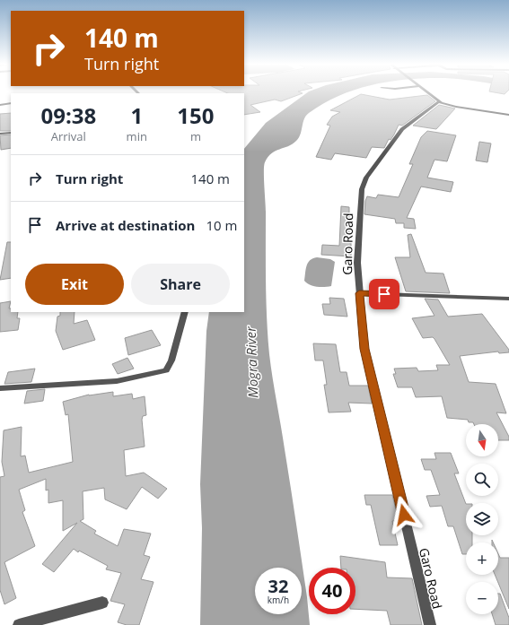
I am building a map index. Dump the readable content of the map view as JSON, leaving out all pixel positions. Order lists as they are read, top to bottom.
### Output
{
  "streets": {
    "street": ["Garo Road"]
  },
  "water": ["Mogra River"],
  "north": "bottom",
  "page": {
    "turn": ["140 m", "Turn right"],
    "eta": [
      "09:38",
      "Arrival",
      "1",
      "min",
      "150",
      "m"
    ],
    "list": [
      {
        "name": "Turn right",
        "value": "140 m"
      },
      {
        "name": "Arrive at destination",
        "value": "10 m"
      }
    ],
    "buttons": ["Exit", "Share"],
    "map_buttons": ["+", "−"],
    "speed": "32 km/h",
    "limit": "40"
  }
}
